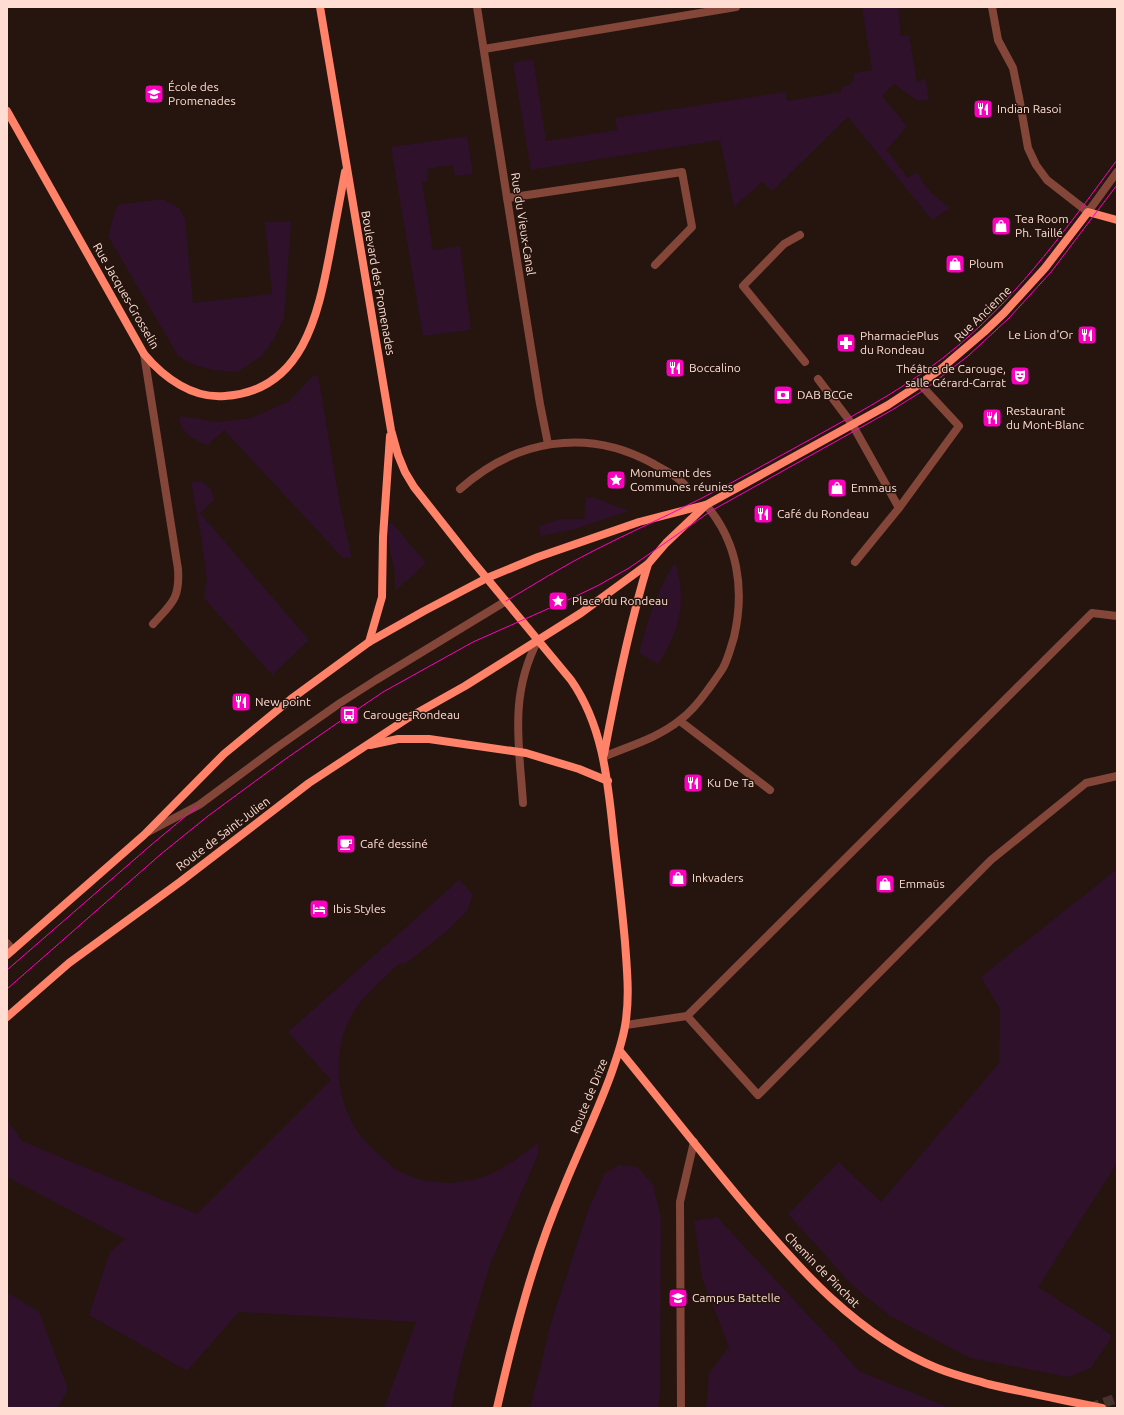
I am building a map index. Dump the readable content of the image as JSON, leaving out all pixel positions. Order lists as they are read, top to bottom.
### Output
{
  "streets": {
    "main road": [
      "Boulevard des Promenades",
      "Rue Jacques-Grosselin",
      "Rue Ancienne",
      "Route de Saint-Julien",
      "Route de Drize",
      "Chemin de Pinchat"
    ],
    "street": ["Rue du Vieux-Canal"]
  },
  "crossings": [
    ["Boulevard des Promenades", "Rue Jacques-Grosselin"],
    ["Route de Drize", "Chemin de Pinchat"]
  ],
  "places": {
    "school or university": ["École des Promenades", "Campus Battelle"],
    "restaurant": [
      "Indian Rasoi",
      "Le Lion d'Or",
      "Boccalino",
      "Restaurant du Mont-Blanc",
      "Café du Rondeau",
      "New point",
      "Ku De Ta"
    ],
    "shop": [
      "Tea Room Ph. Taillé",
      "Ploum",
      "Emmaus",
      "Inkvaders",
      "Emmaüs"
    ],
    "pharmacy": ["PharmaciePlus du Rondeau"],
    "theatre": ["Théâtre de Carouge, salle Gérard-Carrat"],
    "bank": ["DAB BCGe"],
    "place": ["Monument des Communes réunies", "Place du Rondeau"],
    "bus stop": ["Carouge-Rondeau"],
    "cafe": ["Café dessiné"],
    "hotel": ["Ibis Styles"]
  }
}
